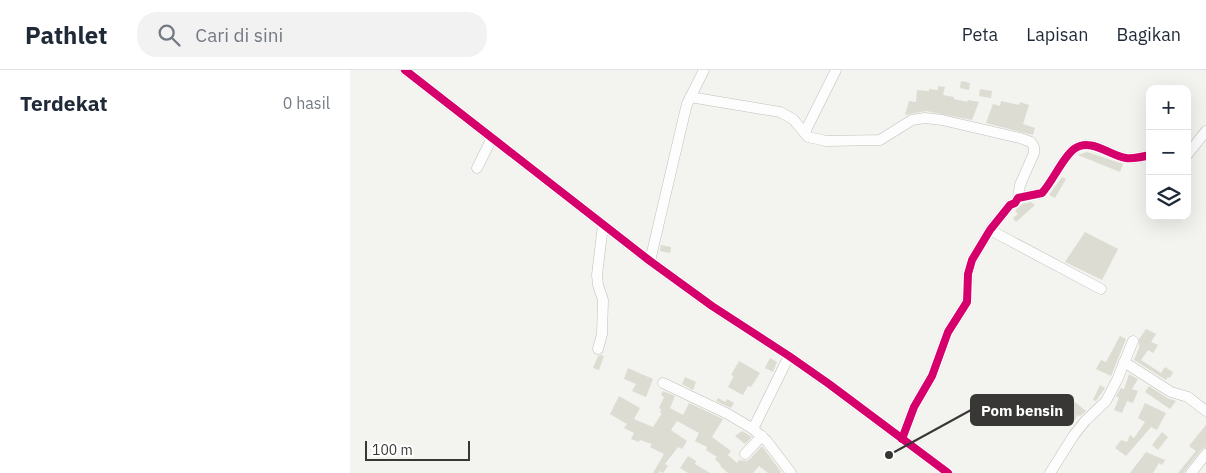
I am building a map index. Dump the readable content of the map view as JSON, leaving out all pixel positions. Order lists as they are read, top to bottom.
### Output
{
  "places": ["Pom bensin"],
  "scale_bar": "100 m",
  "page": {
    "header": "Pathlet",
    "search": "Cari di sini",
    "nav": ["Peta", "Lapisan", "Bagikan"],
    "heading": ["Terdekat", "0 hasil"],
    "map_buttons": ["+", "−"],
    "scale": "100 m"
  }
}
